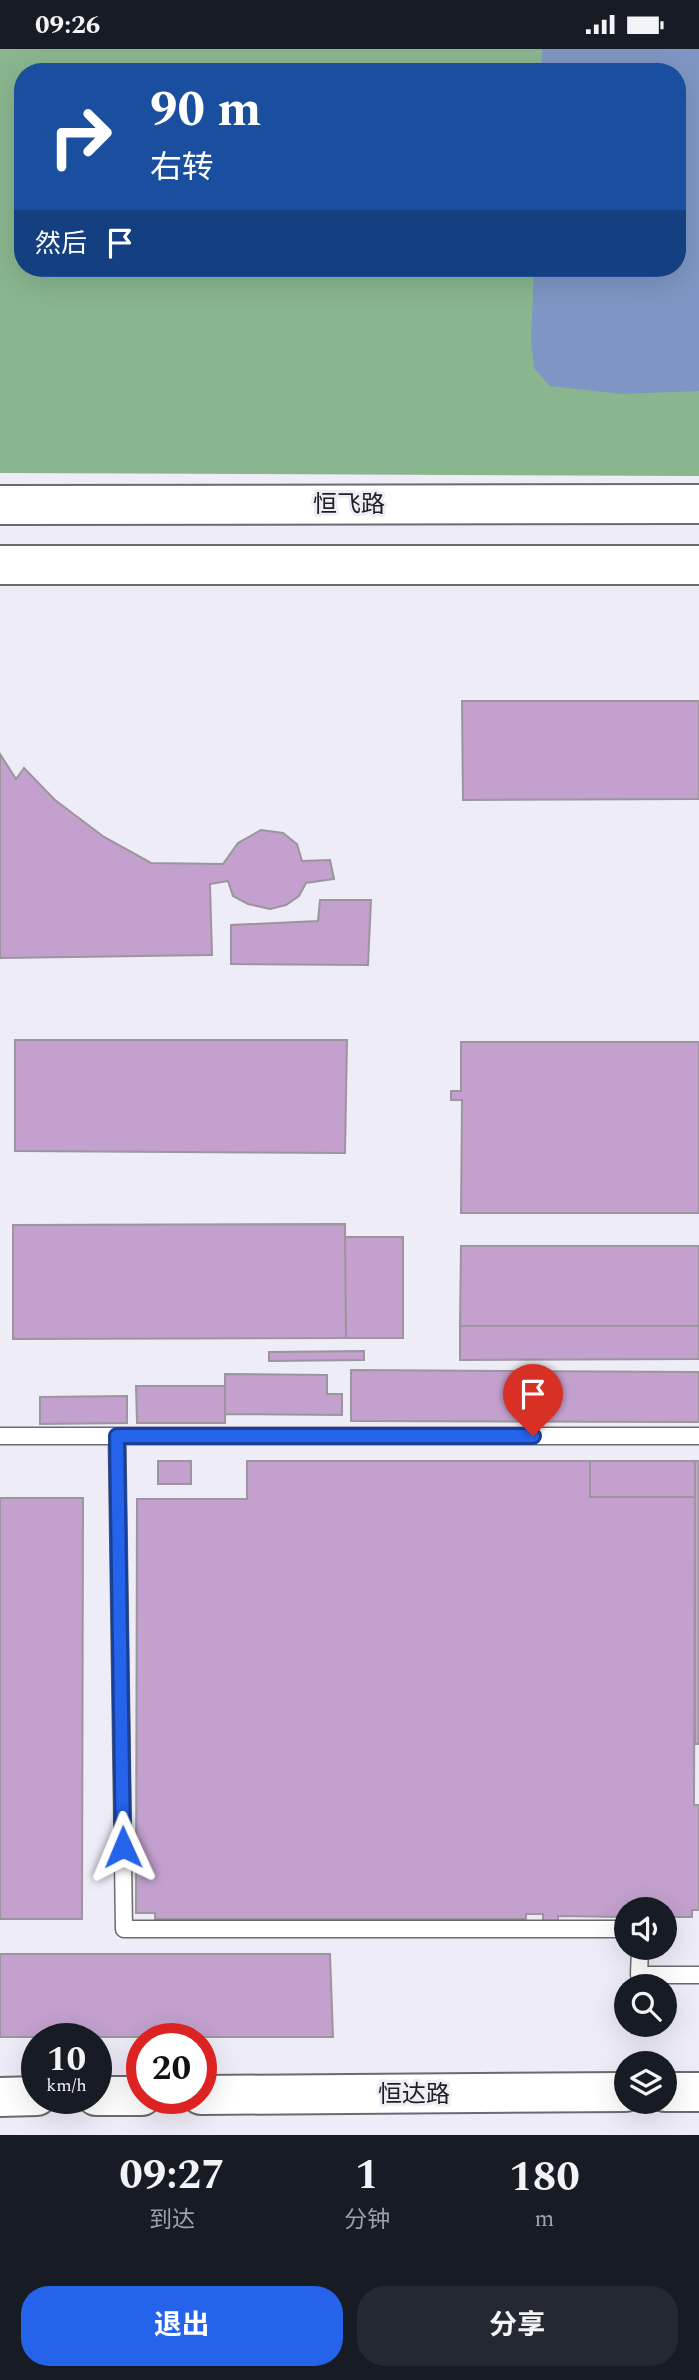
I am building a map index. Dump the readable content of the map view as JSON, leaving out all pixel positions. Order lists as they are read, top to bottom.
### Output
{
  "streets": {
    "main road": ["恒飞路", "恒达路"]
  },
  "page": {
    "status": "09:26",
    "turn": ["90 m", "右转"],
    "then": "然后",
    "speed": "10 km/h",
    "limit": "20",
    "eta": [
      "09:27",
      "到达",
      "1",
      "分钟",
      "180",
      "m"
    ],
    "buttons": ["退出", "分享"]
  }
}
